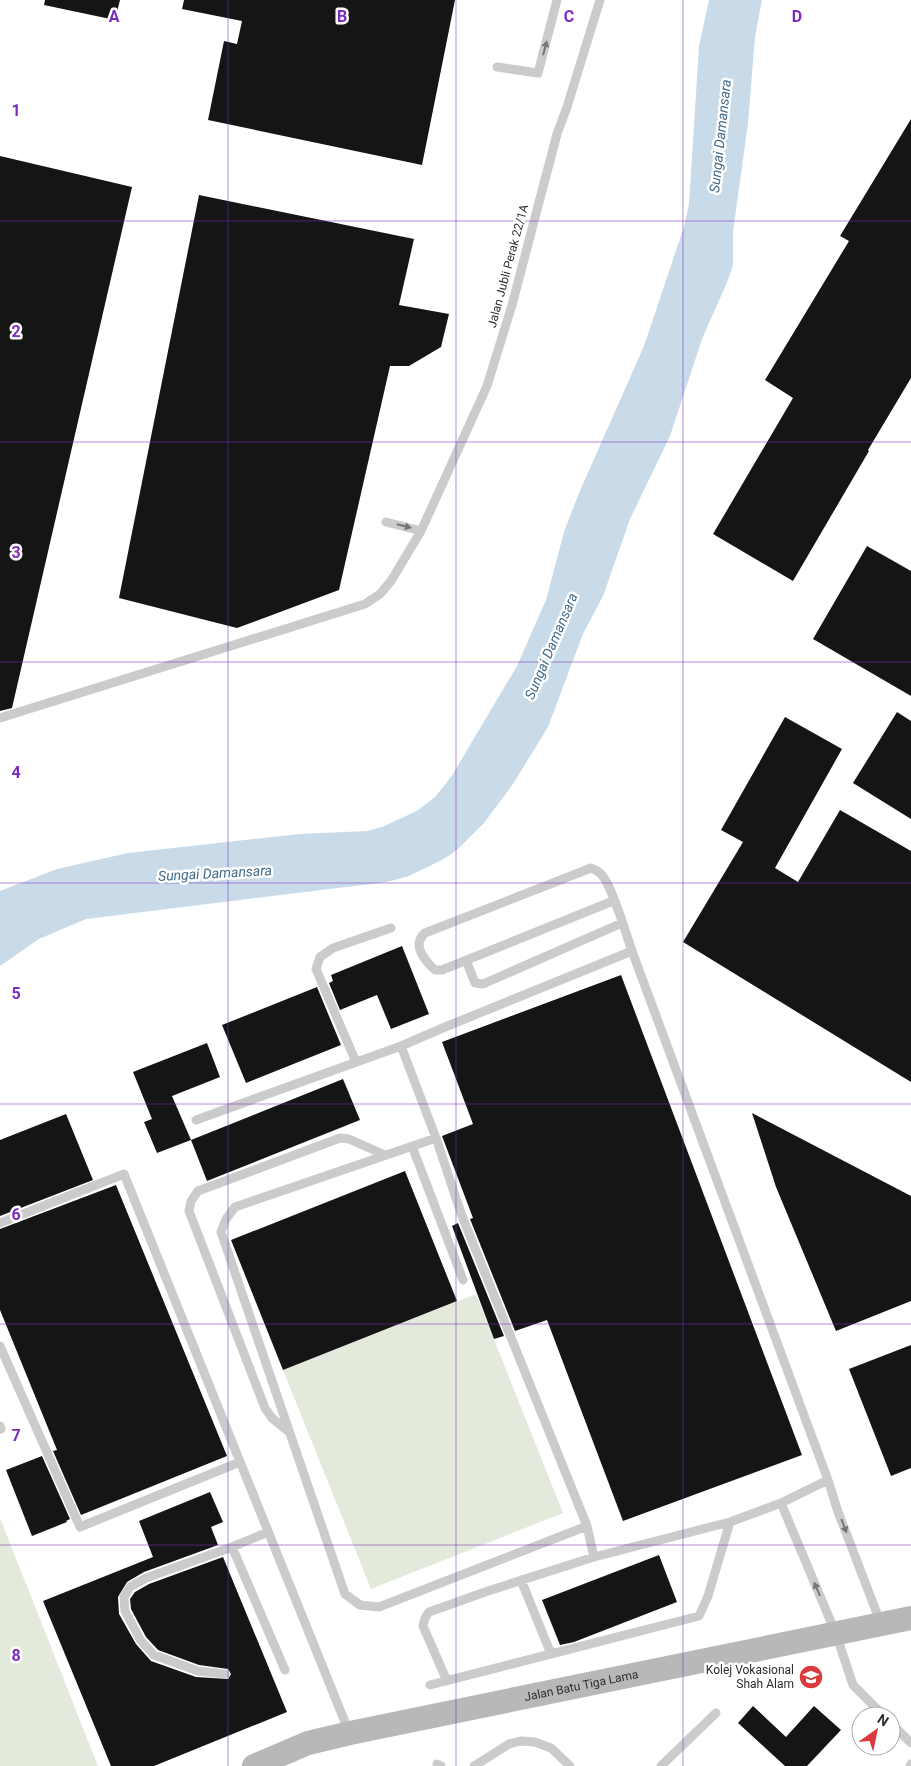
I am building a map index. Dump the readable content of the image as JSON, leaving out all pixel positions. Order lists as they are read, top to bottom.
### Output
{
  "streets": {
    "main road": ["Jalan Batu Tiga Lama"],
    "lane": ["Jalan Jubli Perak 22/1A"]
  },
  "water": ["Sungai Damansara"],
  "places": {
    "school or university": ["Kolej Vokasional Shah Alam"]
  },
  "north": "top right",
  "grid": {
    "columns": [
      "A",
      "B",
      "C",
      "D"
    ],
    "rows": [
      "1",
      "2",
      "3",
      "4",
      "5",
      "6",
      "7",
      "8"
    ]
  }
}
